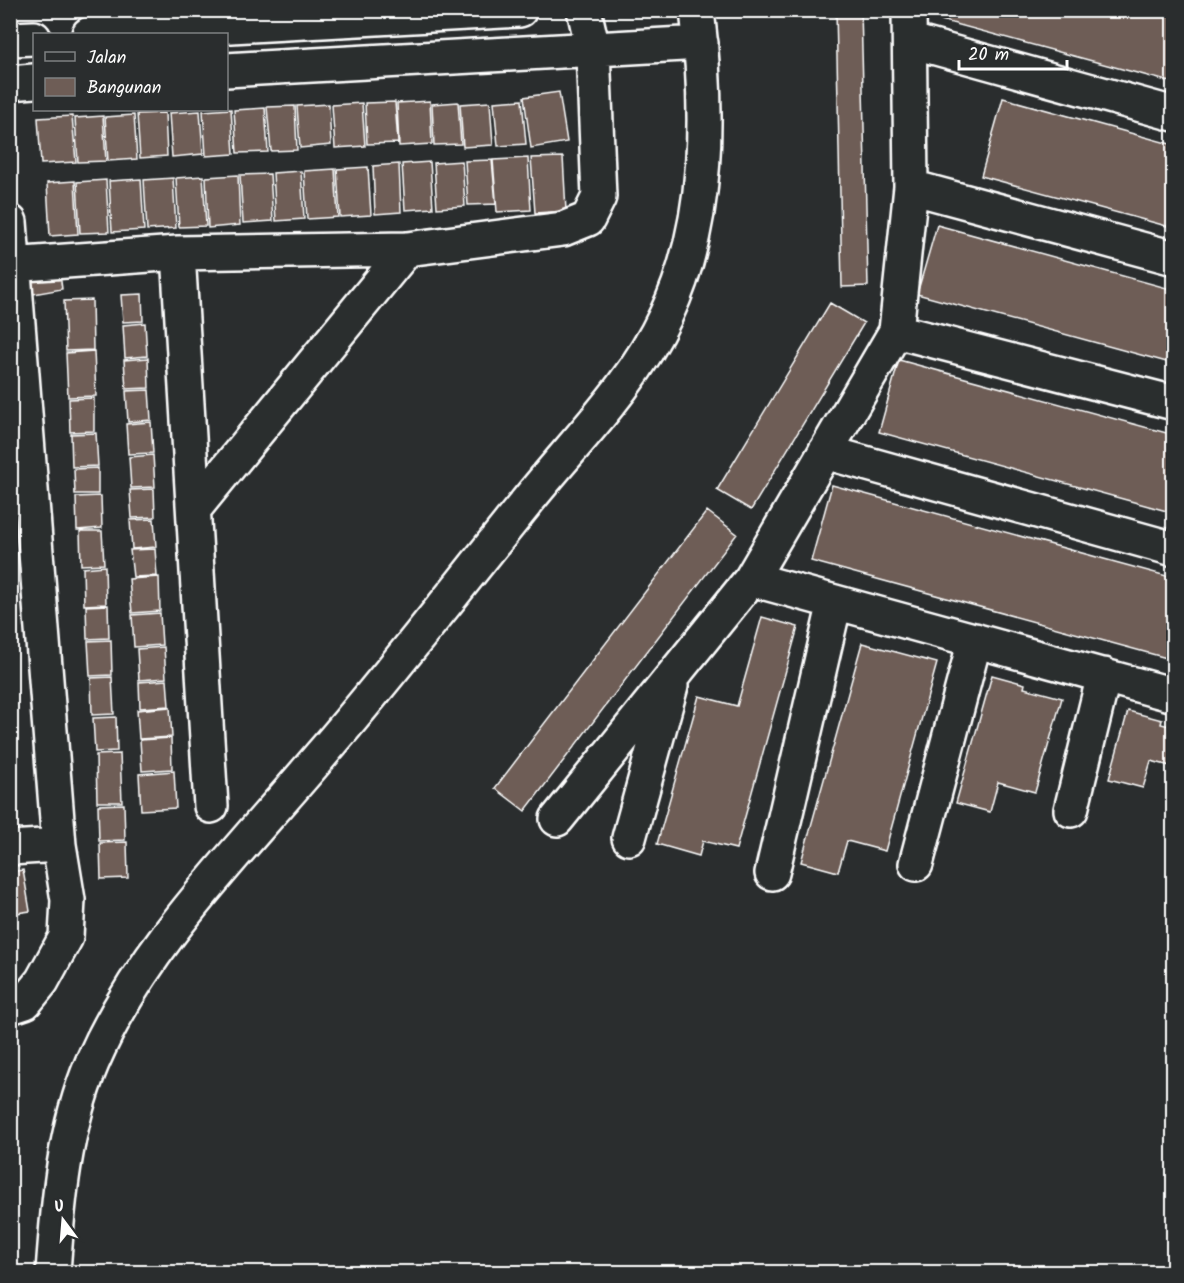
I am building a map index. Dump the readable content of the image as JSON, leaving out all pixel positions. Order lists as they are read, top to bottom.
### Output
{
  "legend": ["Jalan", "Bangunan"],
  "scale_bar": "20 m",
  "north": "top"
}
